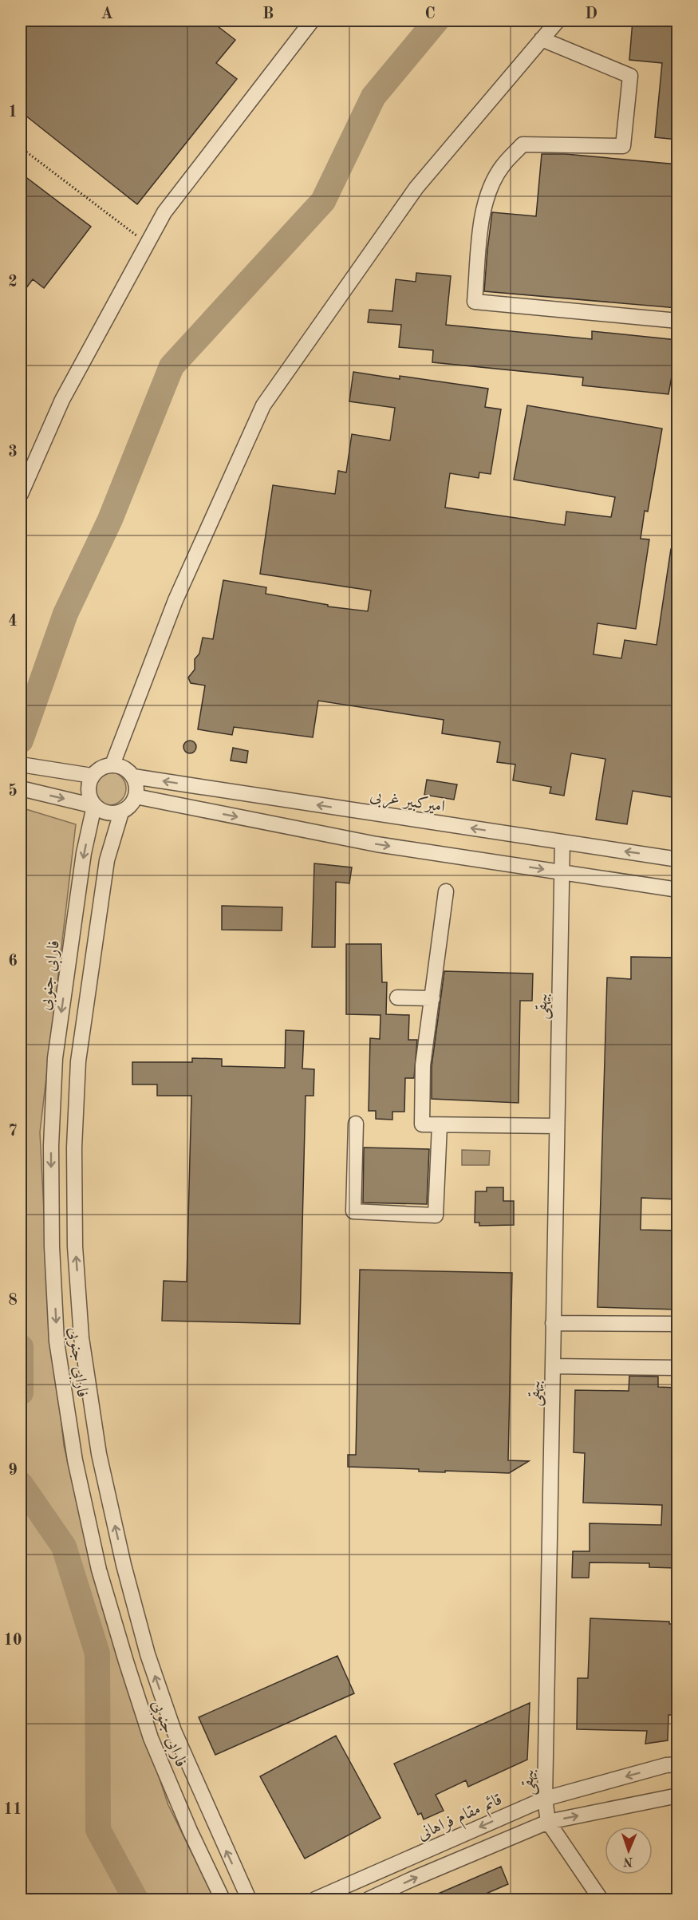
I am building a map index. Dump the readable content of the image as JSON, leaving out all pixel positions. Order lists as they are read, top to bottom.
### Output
{
  "streets": {
    "street": [
      "امیرکبیر غربی",
      "فارابی جنوبی",
      "بیهقی",
      "قائم مقام فراهانی"
    ]
  },
  "crossings": [
    ["امیرکبیر غربی", "فارابی جنوبی"],
    ["امیرکبیر غربی", "بیهقی"],
    ["بیهقی", "قائم مقام فراهانی"]
  ],
  "north": "bottom",
  "grid": {
    "columns": [
      "A",
      "B",
      "C",
      "D"
    ],
    "rows": [
      "1",
      "2",
      "3",
      "4",
      "5",
      "6",
      "7",
      "8",
      "9",
      "10",
      "11"
    ]
  }
}
